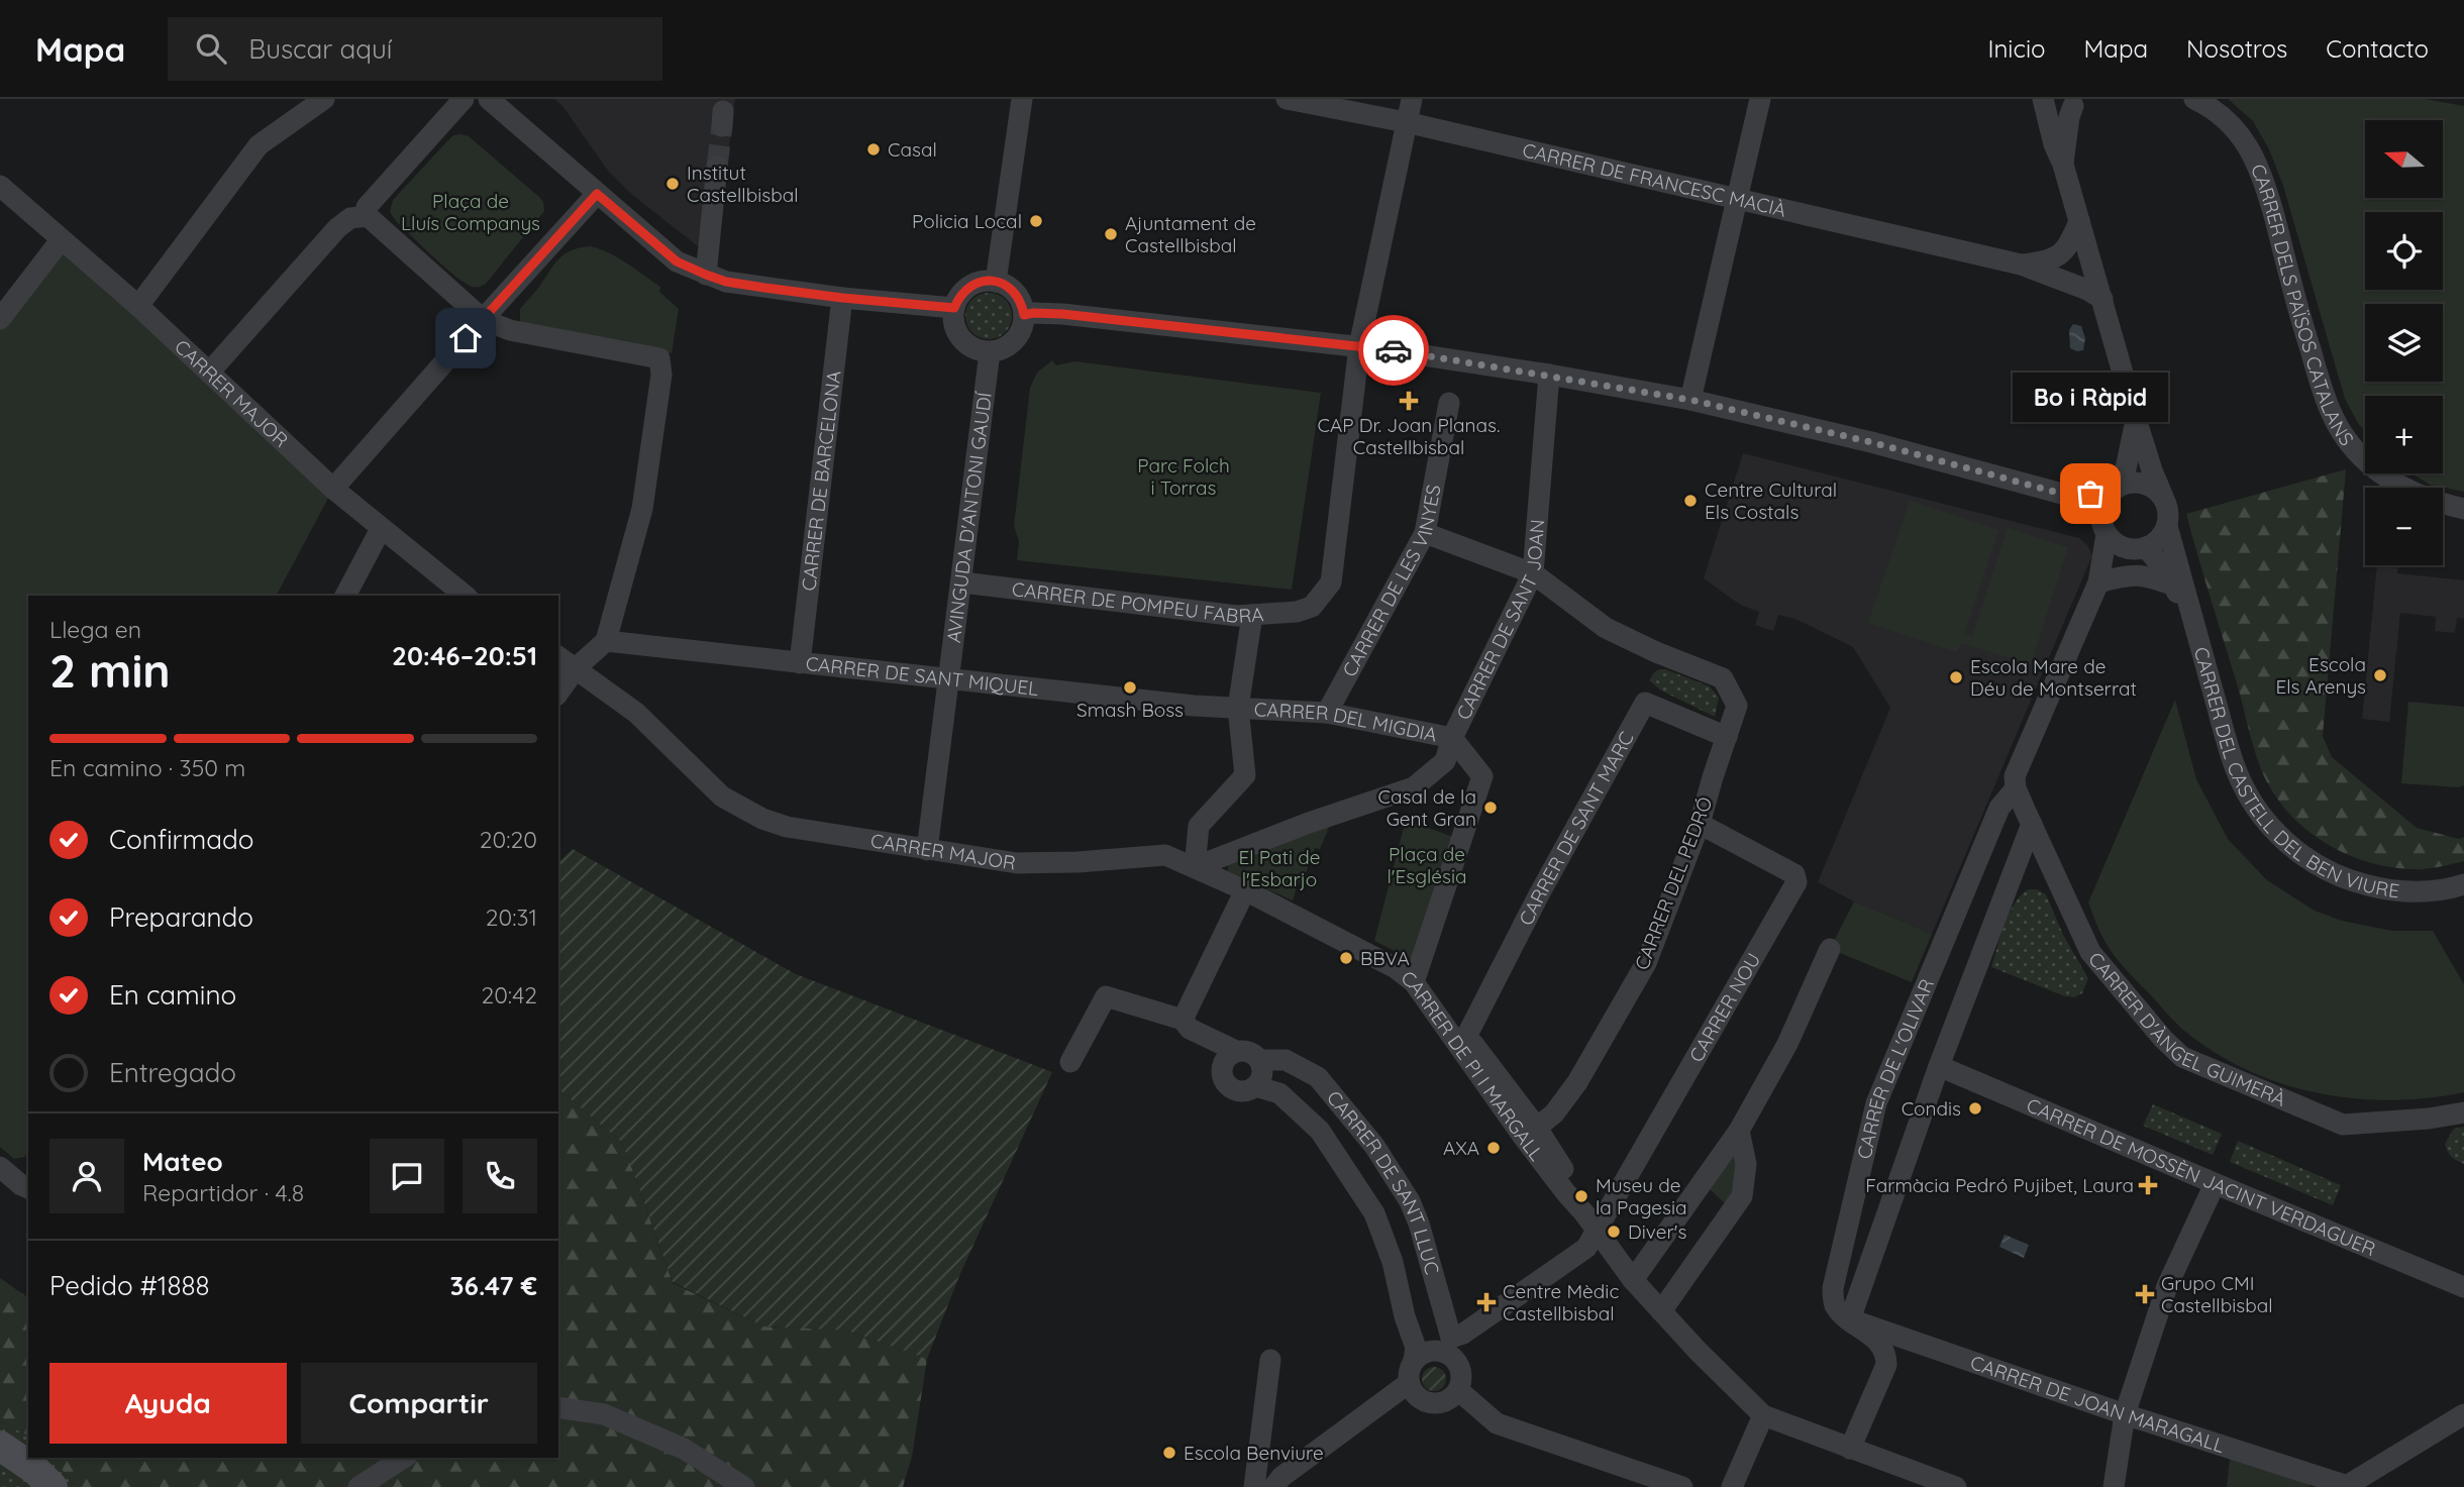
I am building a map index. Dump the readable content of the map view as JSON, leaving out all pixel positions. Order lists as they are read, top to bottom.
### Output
{
  "streets": {
    "street": [
      "CARRER DE FRANCESC MACIÀ",
      "CARRER DELS PAÏSOS CATALANS",
      "CARRER MAJOR",
      "CARRER DE BARCELONA",
      "AVINGUDA D'ANTONI GAUDÍ",
      "CARRER DE LES VINYES",
      "CARRER DE POMPEU FABRA",
      "CARRER DE SANT JOAN",
      "CARRER DE SANT MIQUEL",
      "CARRER DEL MIGDIA",
      "CARRER DEL CASTELL DEL BEN VIURE",
      "CARRER DE SANT MARC",
      "CARRER DEL PEDRÓ",
      "CARRER NOU",
      "CARRER D'ÀNGEL GUIMERÀ",
      "CARRER DE L'OLIVAR",
      "CARRER DE PI I MARGALL",
      "CARRER DE MOSSÈN JACINT VERDAGUER",
      "CARRER DE SANT LLUC",
      "CARRER DE JOAN MARAGALL"
    ]
  },
  "crossings": [
    ["CARRER MAJOR", "AVINGUDA D'ANTONI GAUDÍ"],
    ["CARRER MAJOR", "CARRER DE SANT JOAN"],
    ["CARRER MAJOR", "CARRER DE PI I MARGALL"],
    ["CARRER DE BARCELONA", "CARRER DE SANT MIQUEL"],
    ["AVINGUDA D'ANTONI GAUDÍ", "CARRER DE POMPEU FABRA"],
    ["AVINGUDA D'ANTONI GAUDÍ", "CARRER DE SANT MIQUEL"],
    ["CARRER DE LES VINYES", "CARRER DEL MIGDIA"],
    ["CARRER DE LES VINYES", "CARRER DEL PEDRÓ"],
    ["CARRER DE SANT JOAN", "CARRER DEL MIGDIA"],
    ["CARRER DE SANT JOAN", "CARRER DEL PEDRÓ"],
    ["CARRER DE SANT JOAN", "CARRER DE PI I MARGALL"],
    ["CARRER DE SANT MIQUEL", "CARRER DEL MIGDIA"],
    ["CARRER DEL CASTELL DEL BEN VIURE", "CARRER DE L'OLIVAR"],
    ["CARRER DE SANT MARC", "CARRER DEL PEDRÓ"],
    ["CARRER DE SANT MARC", "CARRER DE PI I MARGALL"],
    ["CARRER DEL PEDRÓ", "CARRER NOU"],
    ["CARRER DEL PEDRÓ", "CARRER DE PI I MARGALL"],
    ["CARRER NOU", "CARRER DE PI I MARGALL"],
    ["CARRER NOU", "CARRER DE SANT LLUC"],
    ["CARRER D'ÀNGEL GUIMERÀ", "CARRER DE L'OLIVAR"],
    ["CARRER DE L'OLIVAR", "CARRER DE MOSSÈN JACINT VERDAGUER"],
    ["CARRER DE L'OLIVAR", "CARRER DE JOAN MARAGALL"]
  ],
  "parks": [
    "Plaça de Lluís Companys",
    "Parc Folch i Torras",
    "Plaça de l'Església",
    "El Pati de l'Esbarjo"
  ],
  "places": {
    "other": [
      "Casal",
      "Institut Castellbisbal",
      "Policia Local",
      "Ajuntament de Castellbisbal",
      "Bo i Ràpid",
      "Centre Cultural Els Costals",
      "Escola Els Arenys",
      "Escola Mare de Déu de Montserrat",
      "Smash Boss",
      "Casal de la Gent Gran",
      "BBVA",
      "Condis",
      "AXA",
      "Museu de la Pagesia",
      "Diver's",
      "Escola Benviure"
    ],
    "health": [
      "CAP Dr. Joan Planas. Castellbisbal",
      "Farmàcia Pedró Pujibet, Laura",
      "Grupo CMI Castellbisbal",
      "Centre Mèdic Castellbisbal"
    ]
  },
  "north": "left",
  "page": {
    "header": "Mapa",
    "search": "Buscar aquí",
    "nav": [
      "Inicio",
      "Mapa",
      "Nosotros",
      "Contacto"
    ],
    "map_buttons": ["+", "−"],
    "bubble": "Bo i Ràpid",
    "heading": ["2 min", "Llega en", "20:46–20:51"],
    "panel": [
      "Mateo",
      "Repartidor · 4.8",
      "Pedido #1888",
      "36.47 €"
    ],
    "bar": "En camino · 350 m",
    "list": [
      ["Confirmado", "20:20"],
      ["Preparando", "20:31"],
      ["En camino", "20:42"],
      "Entregado"
    ],
    "buttons": ["Ayuda", "Compartir"]
  }
}
